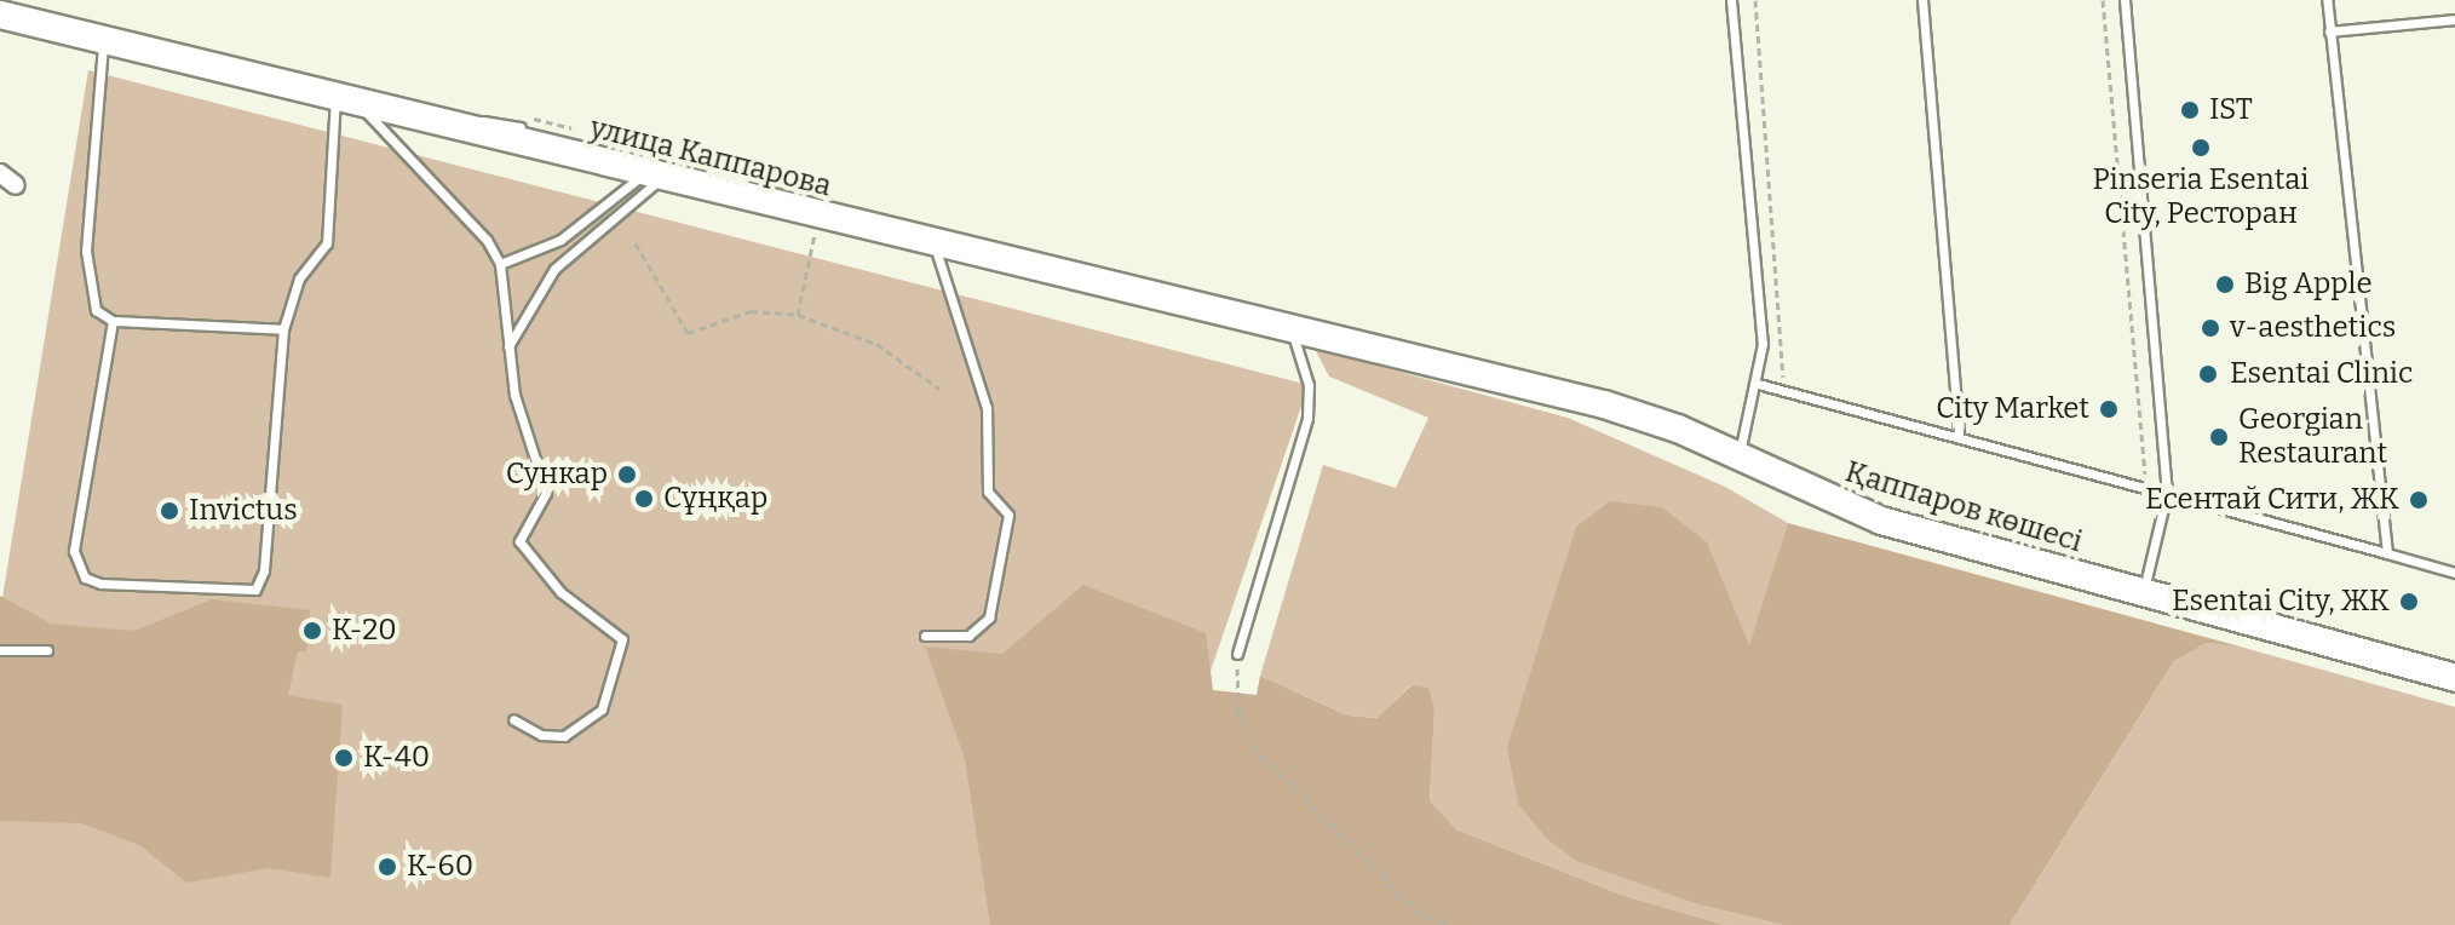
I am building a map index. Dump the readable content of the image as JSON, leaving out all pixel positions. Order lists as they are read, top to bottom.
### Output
{
  "streets": {
    "street": ["улица Каппарова", "Қаппаров көшесі"]
  },
  "crossings": [
    ["улица Каппарова", "Қаппаров көшесі"]
  ],
  "places": [
    "IST",
    "Pinseria Esentai City, Ресторан",
    "Big Apple",
    "v-aesthetics",
    "Esentai Clinic",
    "City Market",
    "Georgian Restaurant",
    "Сункар",
    "Сұңқар",
    "Есентай Сити, ЖК",
    "Invictus",
    "Esentai City, ЖК",
    "K-20",
    "K-40",
    "K-60"
  ]
}
